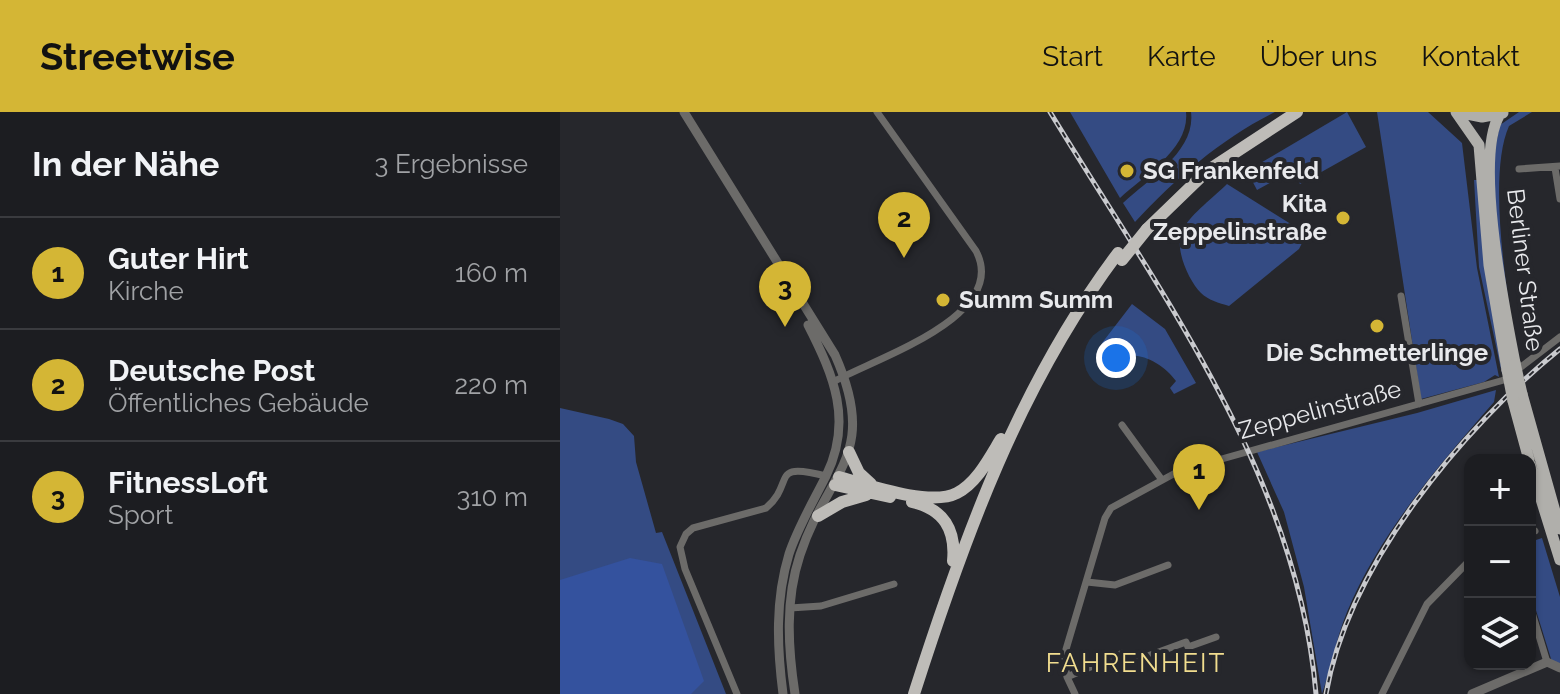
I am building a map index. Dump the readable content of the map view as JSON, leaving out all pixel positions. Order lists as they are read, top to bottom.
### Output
{
  "streets": {
    "main road": ["Berliner Straße"],
    "street": ["Zeppelinstraße"]
  },
  "districts": ["FAHRENHEIT"],
  "places": [
    "SG Frankenfeld",
    "Kita Zeppelinstraße",
    "Summ Summ",
    "Die Schmetterlinge"
  ],
  "page": {
    "header": "Streetwise",
    "nav": [
      "Start",
      "Karte",
      "Über uns",
      "Kontakt"
    ],
    "heading": ["In der Nähe", "3 Ergebnisse"],
    "pins": ["2", "3", "1"],
    "list": [
      {
        "mark": "1",
        "name": "Guter Hirt",
        "note": "Kirche",
        "value": "160 m"
      },
      {
        "mark": "2",
        "name": "Deutsche Post",
        "note": "Öffentliches Gebäude",
        "value": "220 m"
      },
      {
        "mark": "3",
        "name": "FitnessLoft",
        "note": "Sport",
        "value": "310 m"
      }
    ],
    "map_buttons": ["+", "−"]
  }
}
